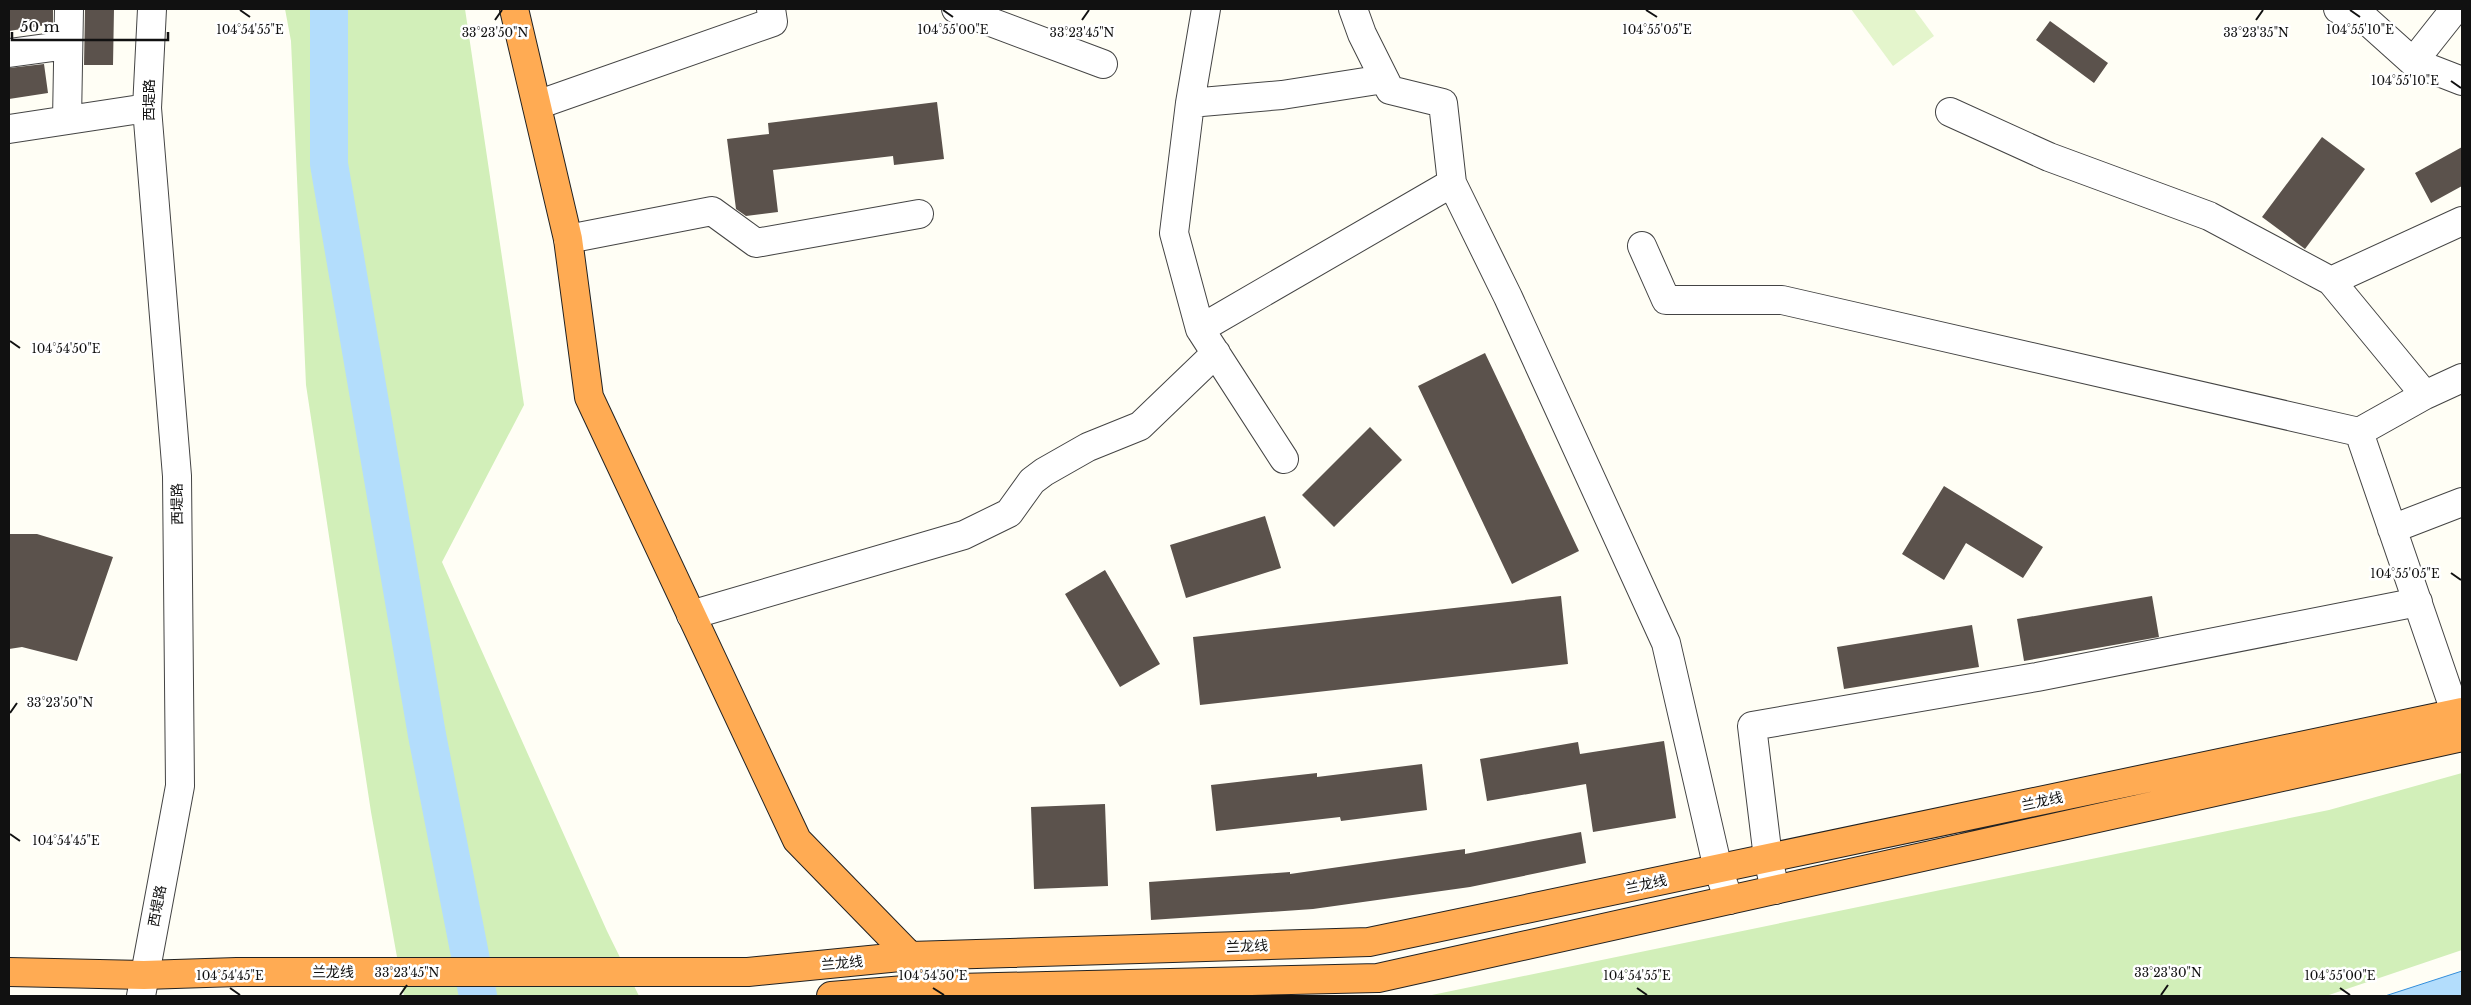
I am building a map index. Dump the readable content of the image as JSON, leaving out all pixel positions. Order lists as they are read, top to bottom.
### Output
{
  "streets": {
    "highway": ["兰龙线"],
    "street": ["西堤路"]
  },
  "crossings": [
    ["西堤路", "兰龙线"]
  ],
  "scale_bar": "50 m",
  "coordinates": [
    "104°54'55\"E",
    "104°55'00\"E",
    "104°55'05\"E",
    "104°55'10\"E",
    "33°23'50\"N",
    "33°23'45\"N",
    "33°23'35\"N",
    "104°54'50\"E",
    "104°54'45\"E",
    "33°23'30\"N"
  ]
}
